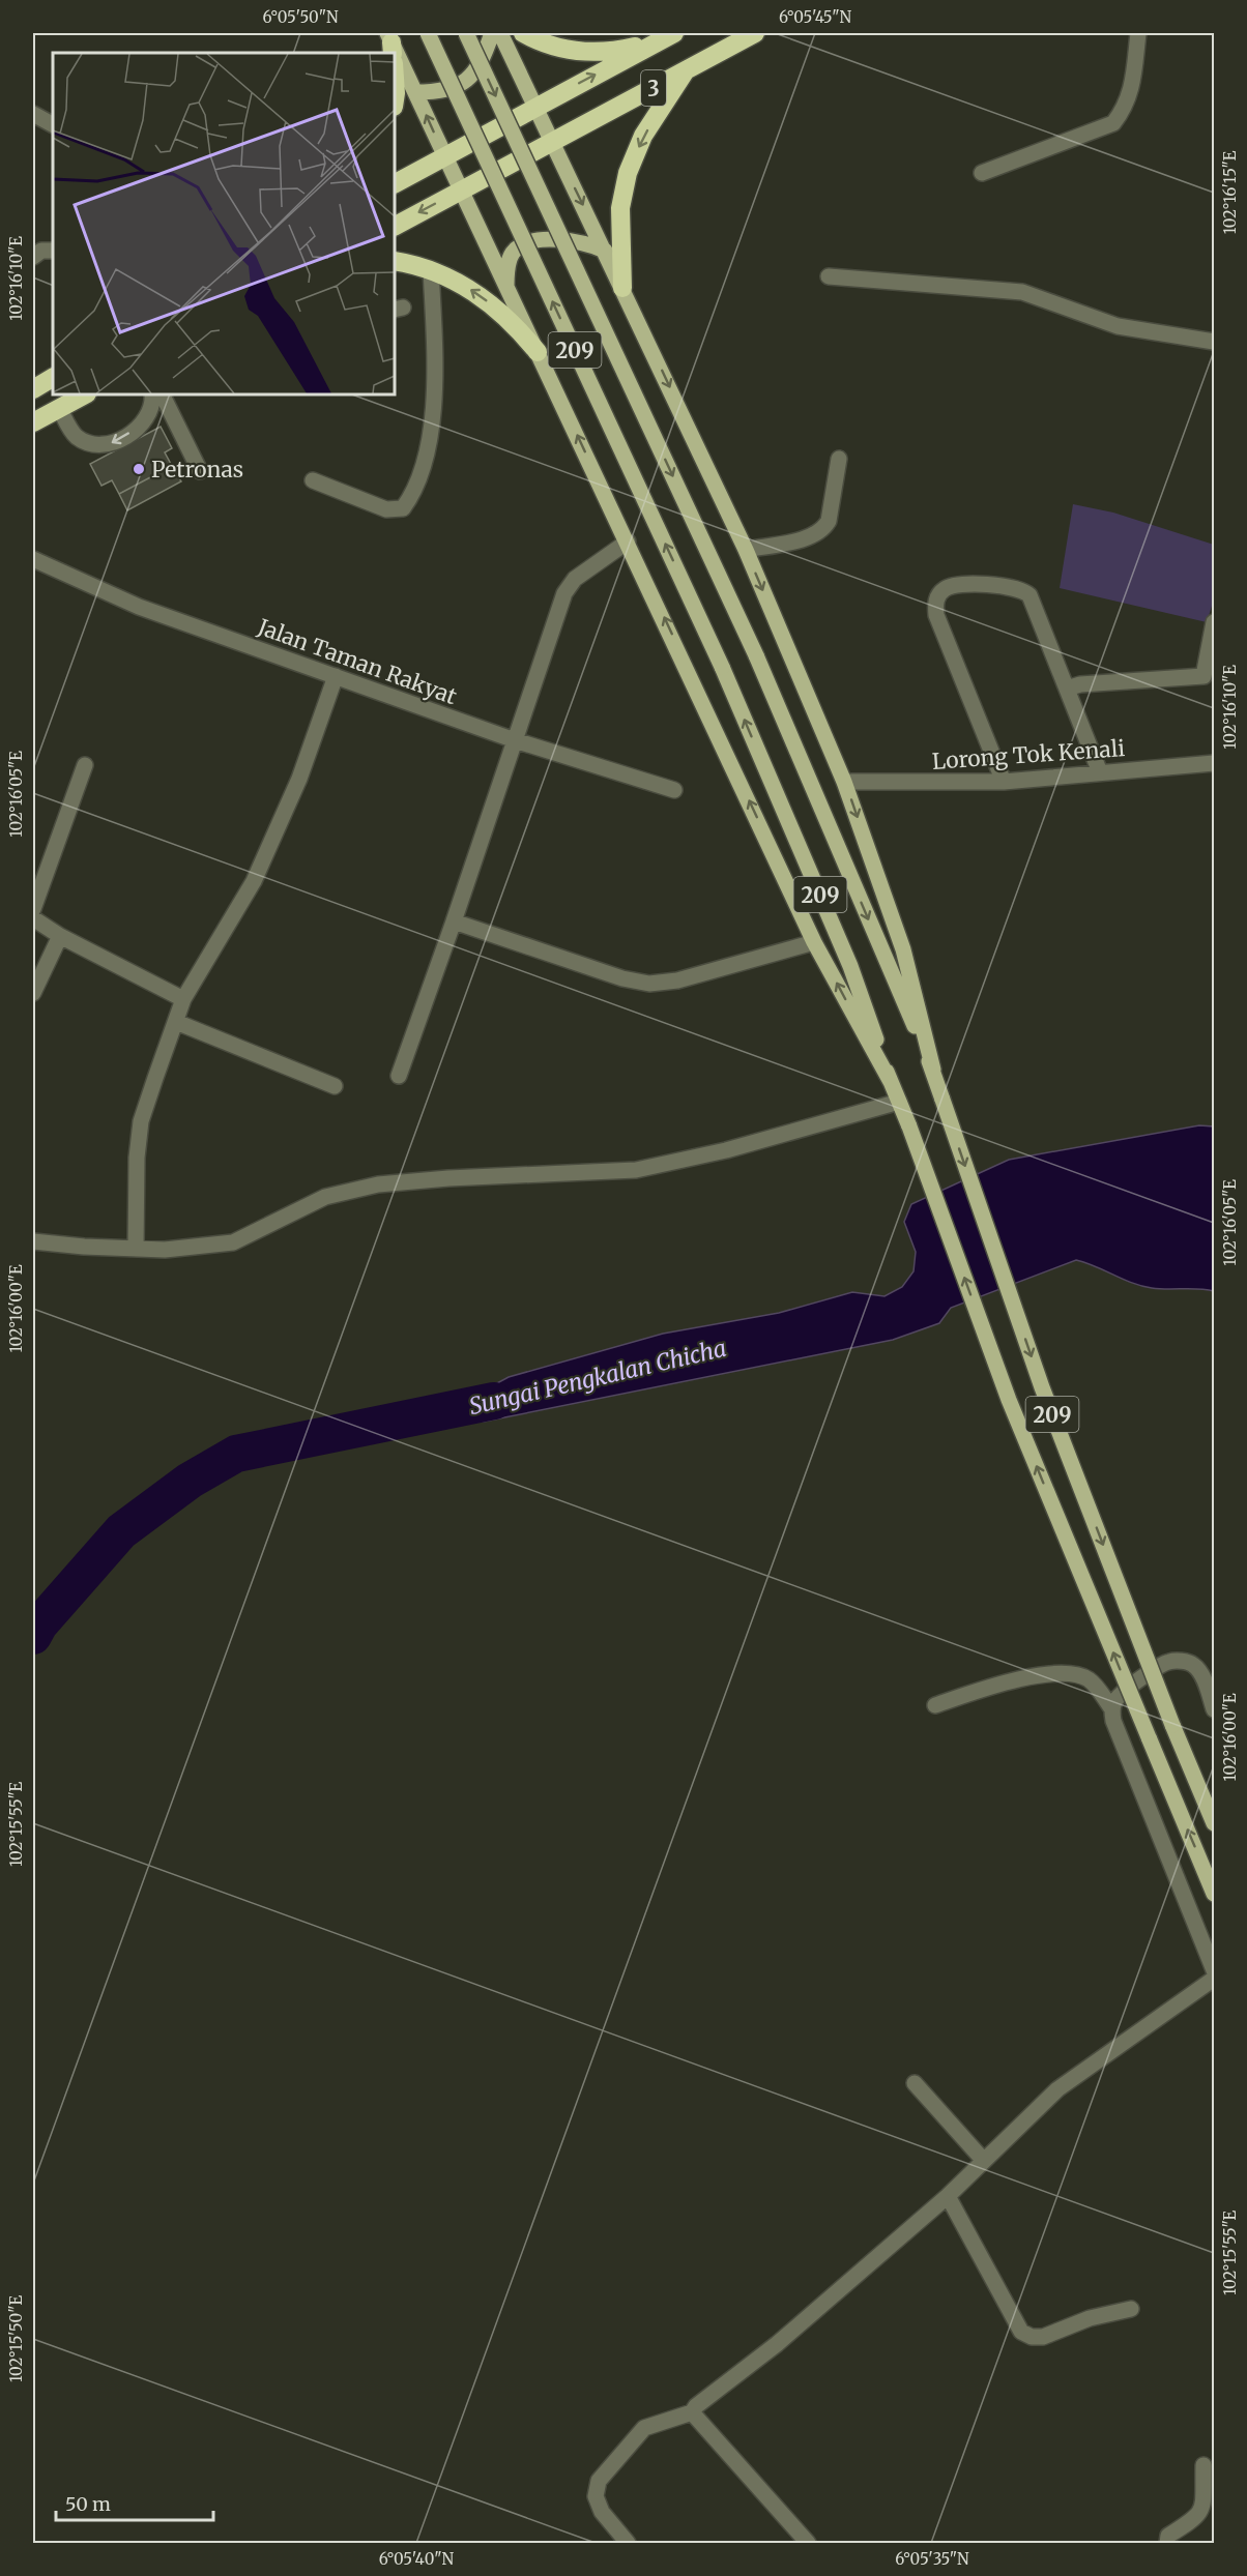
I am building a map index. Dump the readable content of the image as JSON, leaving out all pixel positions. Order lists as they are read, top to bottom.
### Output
{
  "streets": {
    "highway": ["3"],
    "main road": ["209"],
    "street": ["Jalan Taman Rakyat", "Lorong Tok Kenali"]
  },
  "water": ["Sungai Pengkalan Chicha"],
  "places": ["Petronas"],
  "scale_bar": "50 m",
  "coordinates": [
    "6°05'50\"N",
    "6°05'45\"N",
    "102°16'15\"E",
    "102°16'10\"E",
    "102°16'05\"E",
    "102°16'00\"E",
    "102°15'55\"E",
    "102°15'50\"E",
    "6°05'40\"N",
    "6°05'35\"N"
  ]
}
